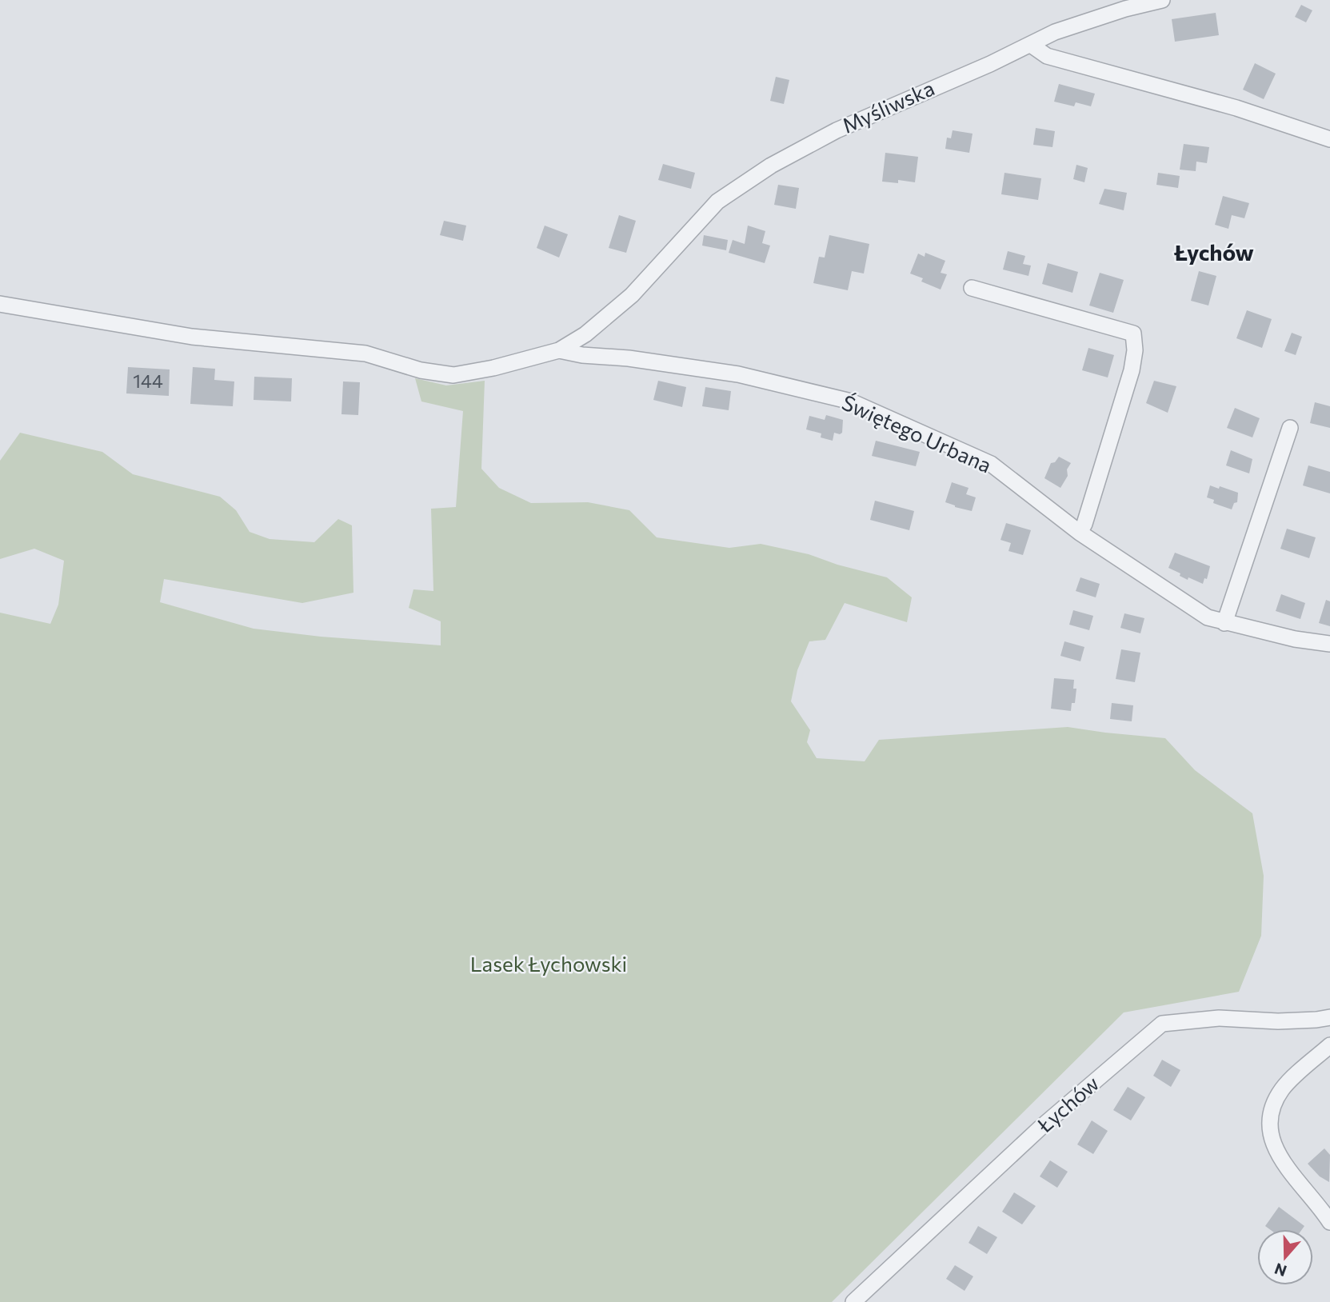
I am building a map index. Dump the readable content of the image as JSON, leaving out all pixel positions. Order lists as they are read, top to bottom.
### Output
{
  "streets": {
    "street": ["Myśliwska", "Świętego Urbana", "Łychów"]
  },
  "crossings": [
    ["Myśliwska", "Świętego Urbana"]
  ],
  "districts": ["Łychów"],
  "parks": ["Lasek Łychowski"],
  "house_numbers": ["144"],
  "north": "bottom"
}
